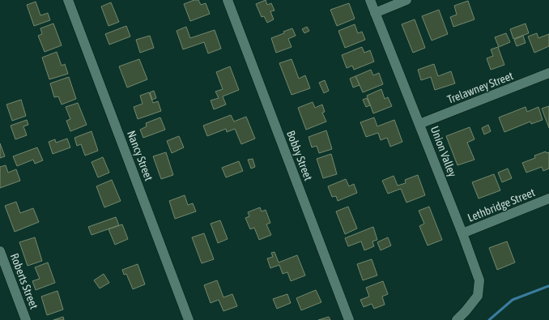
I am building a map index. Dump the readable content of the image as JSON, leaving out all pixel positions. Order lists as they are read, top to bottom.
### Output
{
  "streets": {
    "street": [
      "Trelawney Street",
      "Union Valley",
      "Nancy Street",
      "Bobby Street",
      "Lethbridge Street",
      "Roberts Street"
    ]
  },
  "crossings": [
    ["Trelawney Street", "Union Valley"],
    ["Union Valley", "Lethbridge Street"]
  ]
}
